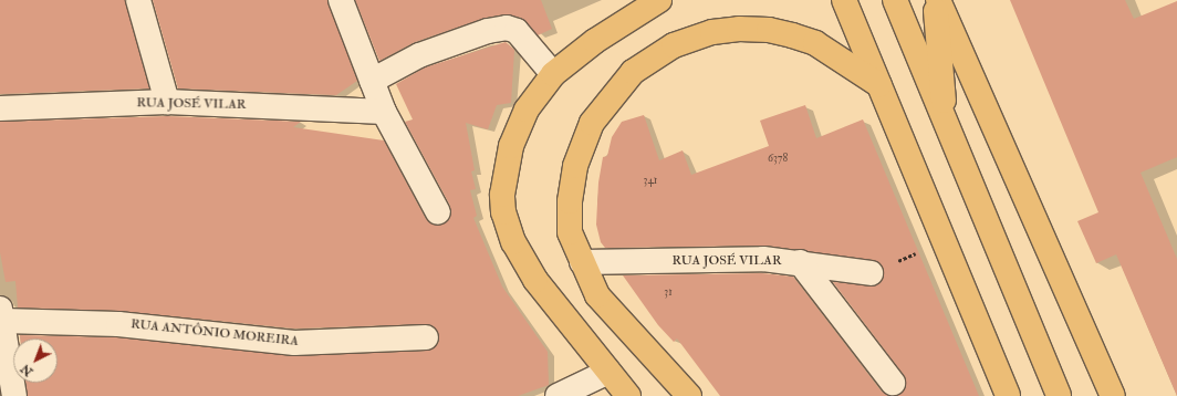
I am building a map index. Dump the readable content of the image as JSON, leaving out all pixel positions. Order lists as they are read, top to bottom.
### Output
{
  "streets": {
    "street": ["RUA JOSÉ VILAR", "RUA ANTÔNIO MOREIRA"]
  },
  "house_numbers": ["6378", "341", "31"],
  "north": "bottom left"
}
